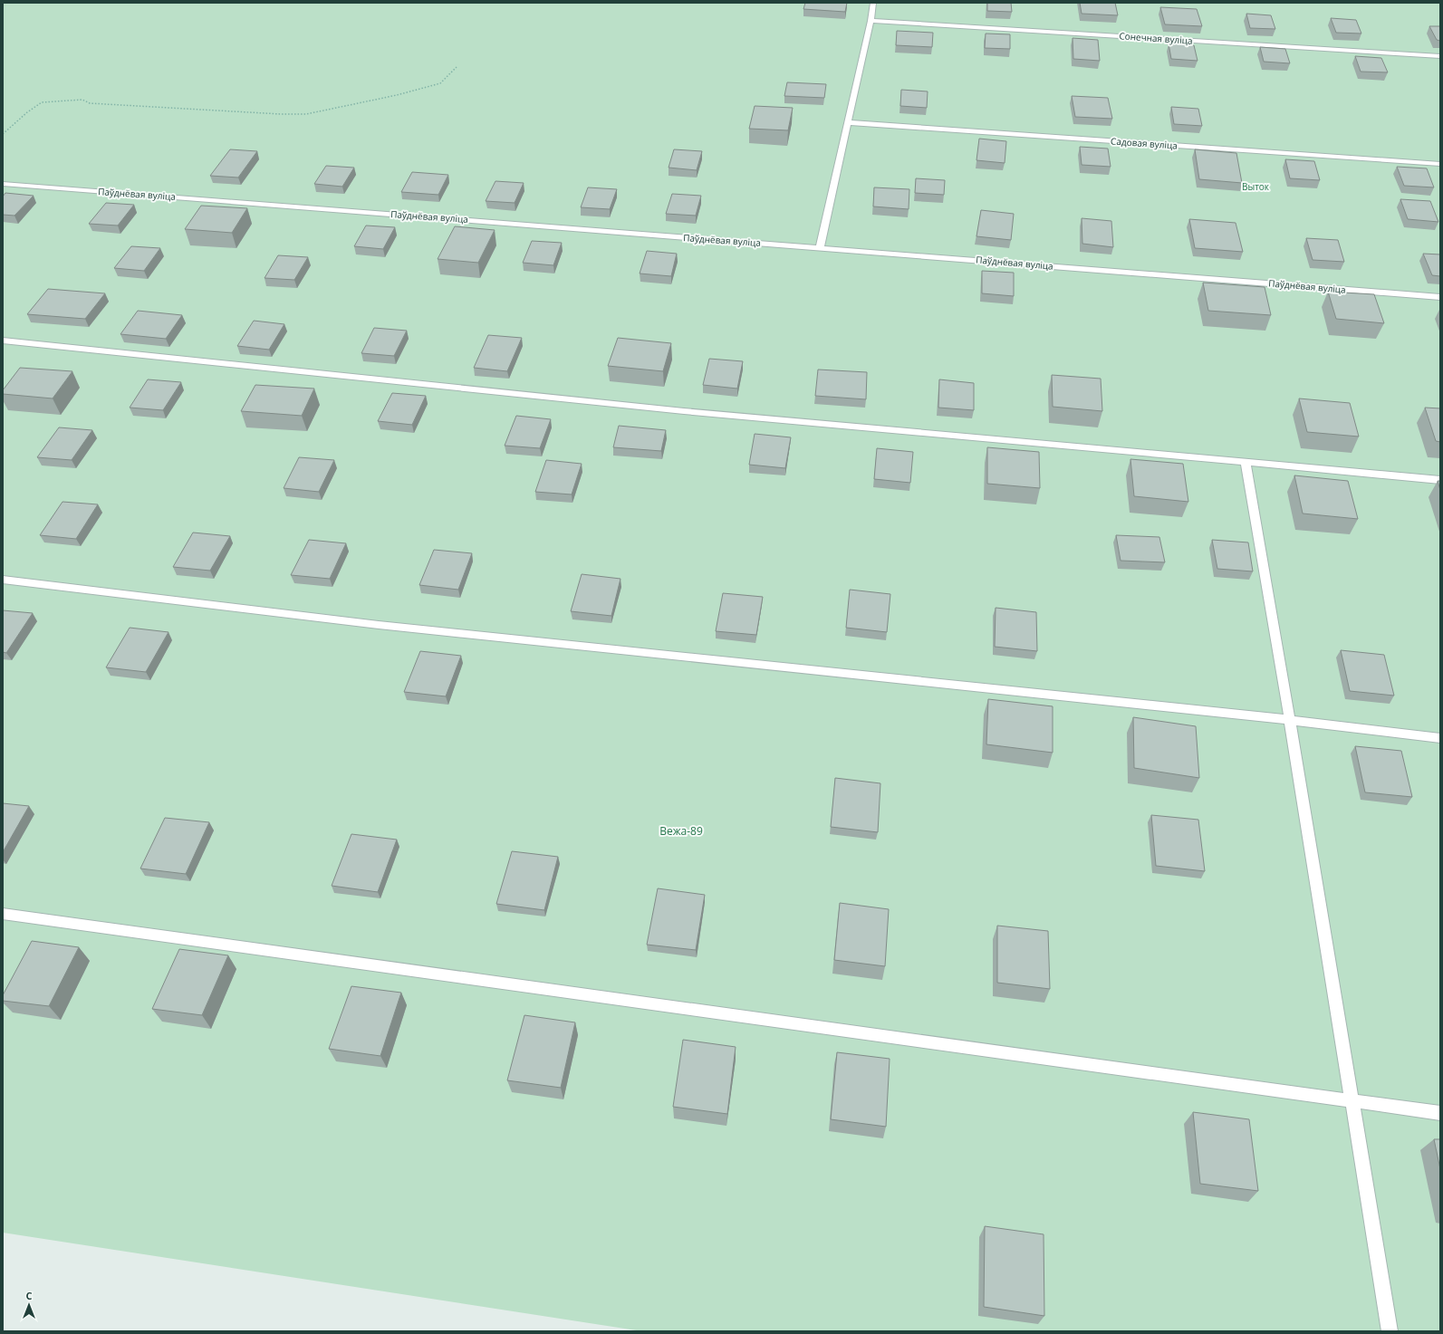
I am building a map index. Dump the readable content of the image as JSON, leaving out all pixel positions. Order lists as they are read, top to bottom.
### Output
{
  "streets": {
    "street": ["Сонечная вуліца", "Садовая вуліца", "Паўднёвая вуліца"]
  },
  "parks": ["Выток", "Вежа-89"],
  "north": "top"
}
